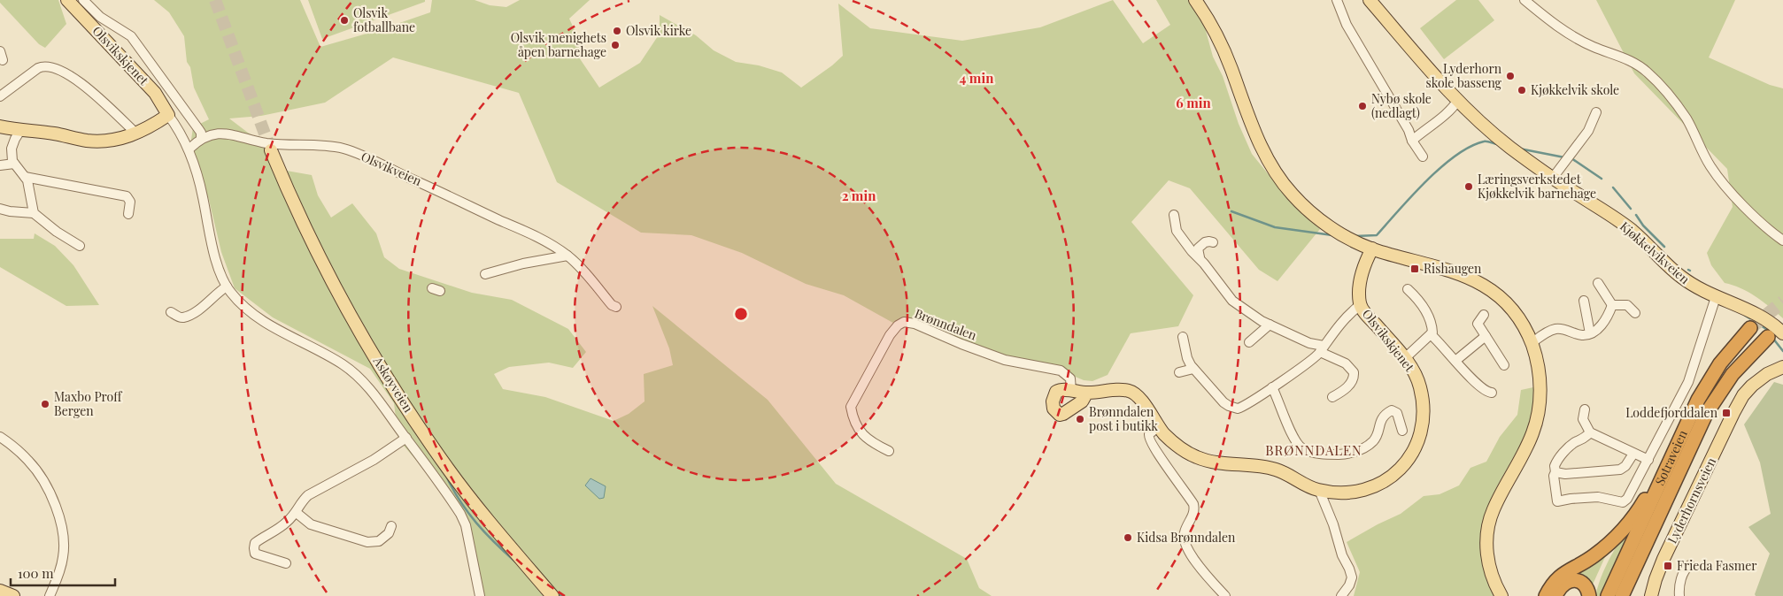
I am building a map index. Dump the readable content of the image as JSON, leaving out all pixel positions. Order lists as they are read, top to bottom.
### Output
{
  "streets": {
    "highway": ["Sotraveien"],
    "main road": [
      "Olsvikskjenet",
      "Kjøkkelvikveien",
      "Askøyveien",
      "Lyderhornsveien"
    ],
    "street": ["Olsvikveien", "Brønndalen"]
  },
  "crossings": [
    ["Olsvikskjenet", "Brønndalen"]
  ],
  "districts": ["BRØNNDALEN"],
  "places": {
    "other": [
      "Olsvik fotballbane",
      "Olsvik kirke",
      "Olsvik menighets åpen barnehage",
      "Lyderhorn skole basseng",
      "Kjøkkelvik skole",
      "Nybø skole (nedlagt)",
      "Læringsverkstedet Kjøkkelvik barnehage",
      "Maxbo Proff Bergen",
      "Brønndalen post i butikk",
      "Kidsa Brønndalen"
    ],
    "transit": ["Rishaugen", "Loddefjorddalen", "Frieda Fasmer"]
  },
  "scale_bar": "100 m",
  "rings": ["4 min", "6 min", "2 min"]
}
